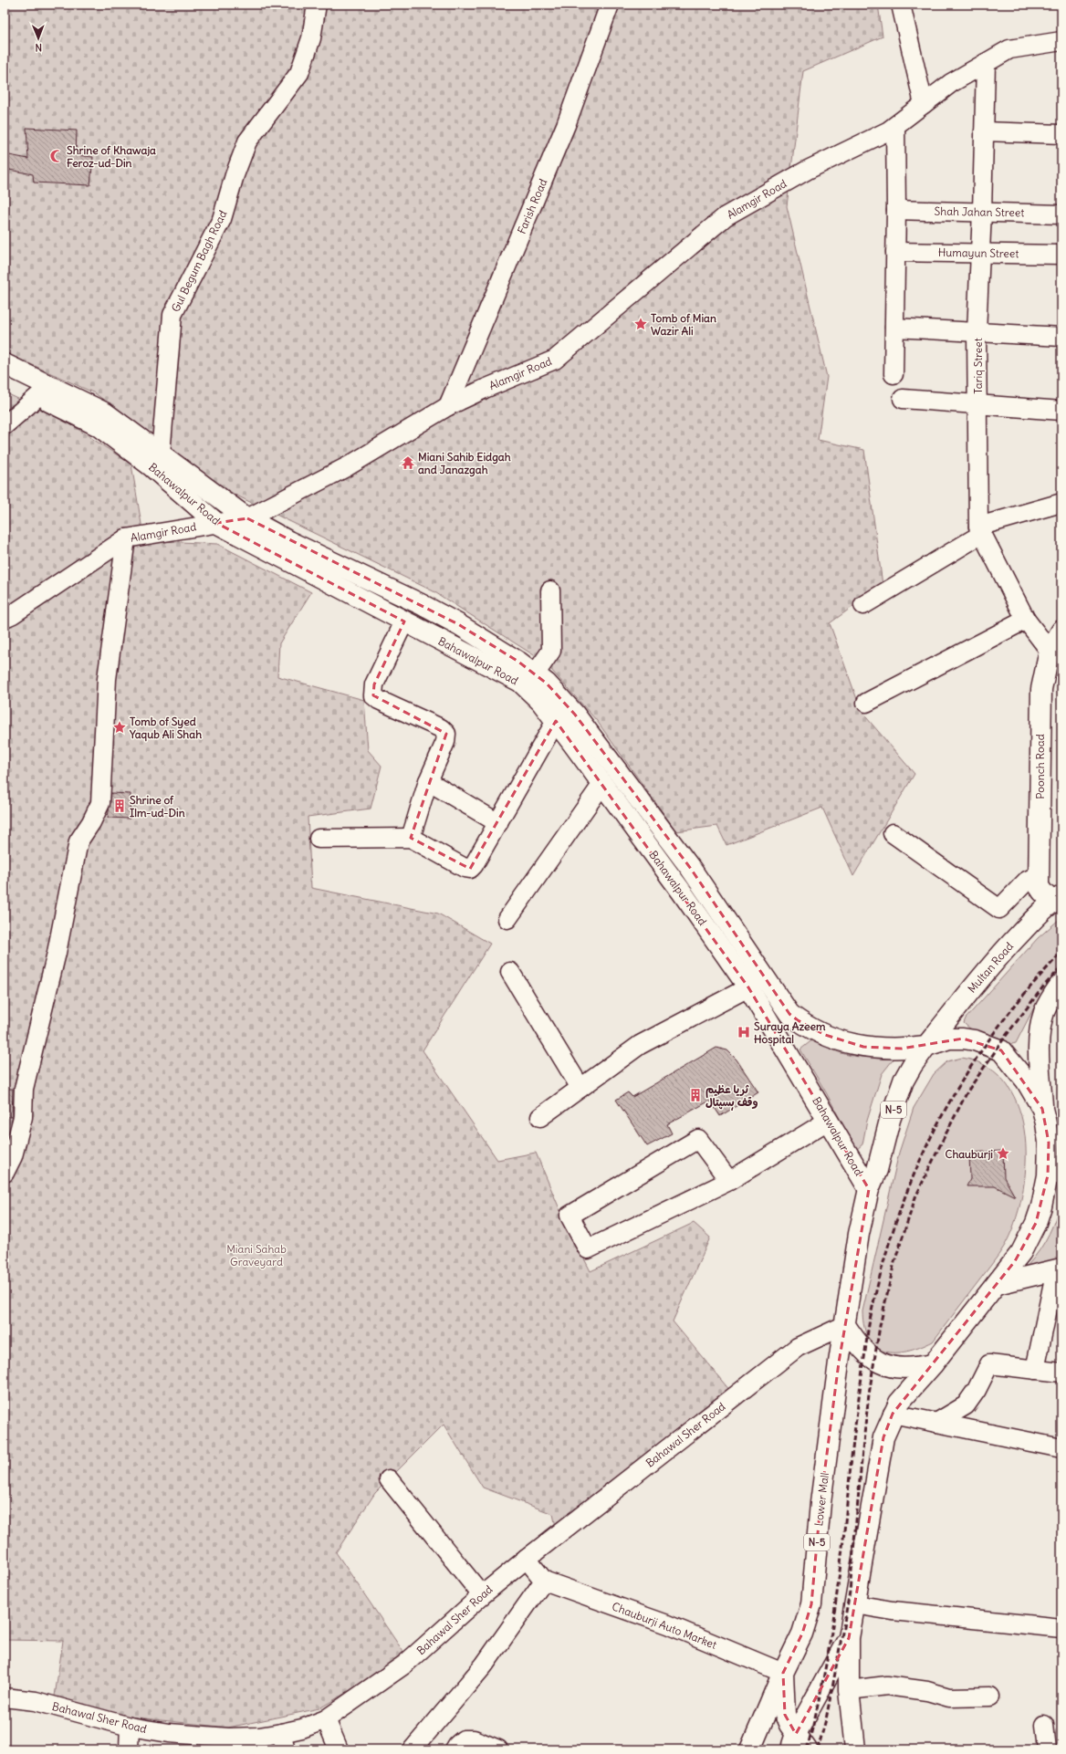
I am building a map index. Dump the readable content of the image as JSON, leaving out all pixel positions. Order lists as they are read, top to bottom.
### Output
{
  "streets": {
    "main road": [
      "Bahawalpur Road",
      "Poonch Road",
      "Multan Road",
      "N-5",
      "Lower Mall"
    ],
    "street": [
      "Alamgir Road",
      "Farish Road",
      "Shah Jahan Street",
      "Humayun Street",
      "Gul Begum Bagh Road",
      "Tariq Street",
      "Bahawal Sher Road",
      "Chauburji Auto Market"
    ]
  },
  "crossings": [
    ["Alamgir Road", "Farish Road"],
    ["Alamgir Road", "Tariq Street"],
    ["Alamgir Road", "Bahawalpur Road"],
    ["Shah Jahan Street", "Tariq Street"],
    ["Humayun Street", "Tariq Street"],
    ["Gul Begum Bagh Road", "Bahawalpur Road"],
    ["Tariq Street", "Poonch Road"],
    ["Bahawalpur Road", "Multan Road"],
    ["Bahawalpur Road", "N-5"],
    ["Poonch Road", "Multan Road"],
    ["Multan Road", "N-5"],
    ["N-5", "Bahawal Sher Road"],
    ["N-5", "Lower Mall"],
    ["Bahawal Sher Road", "Lower Mall"],
    ["Lower Mall", "Chauburji Auto Market"]
  ],
  "parks": ["Miani Sahab Graveyard"],
  "places": {
    "mosque": ["Shrine of Khawaja Feroz-ud-Din"],
    "place": ["Tomb of Mian Wazir Ali", "Tomb of Syed Yaqub Ali Shah", "Chauburji"],
    "temple": ["Miani Sahib Eidgah and Janazgah"],
    "building": ["Shrine of Ilm-ud-Din", "ثریا عظیم وقف ہسپتال"],
    "hospital": ["Suraya Azeem Hospital"]
  },
  "north": "bottom"
}
